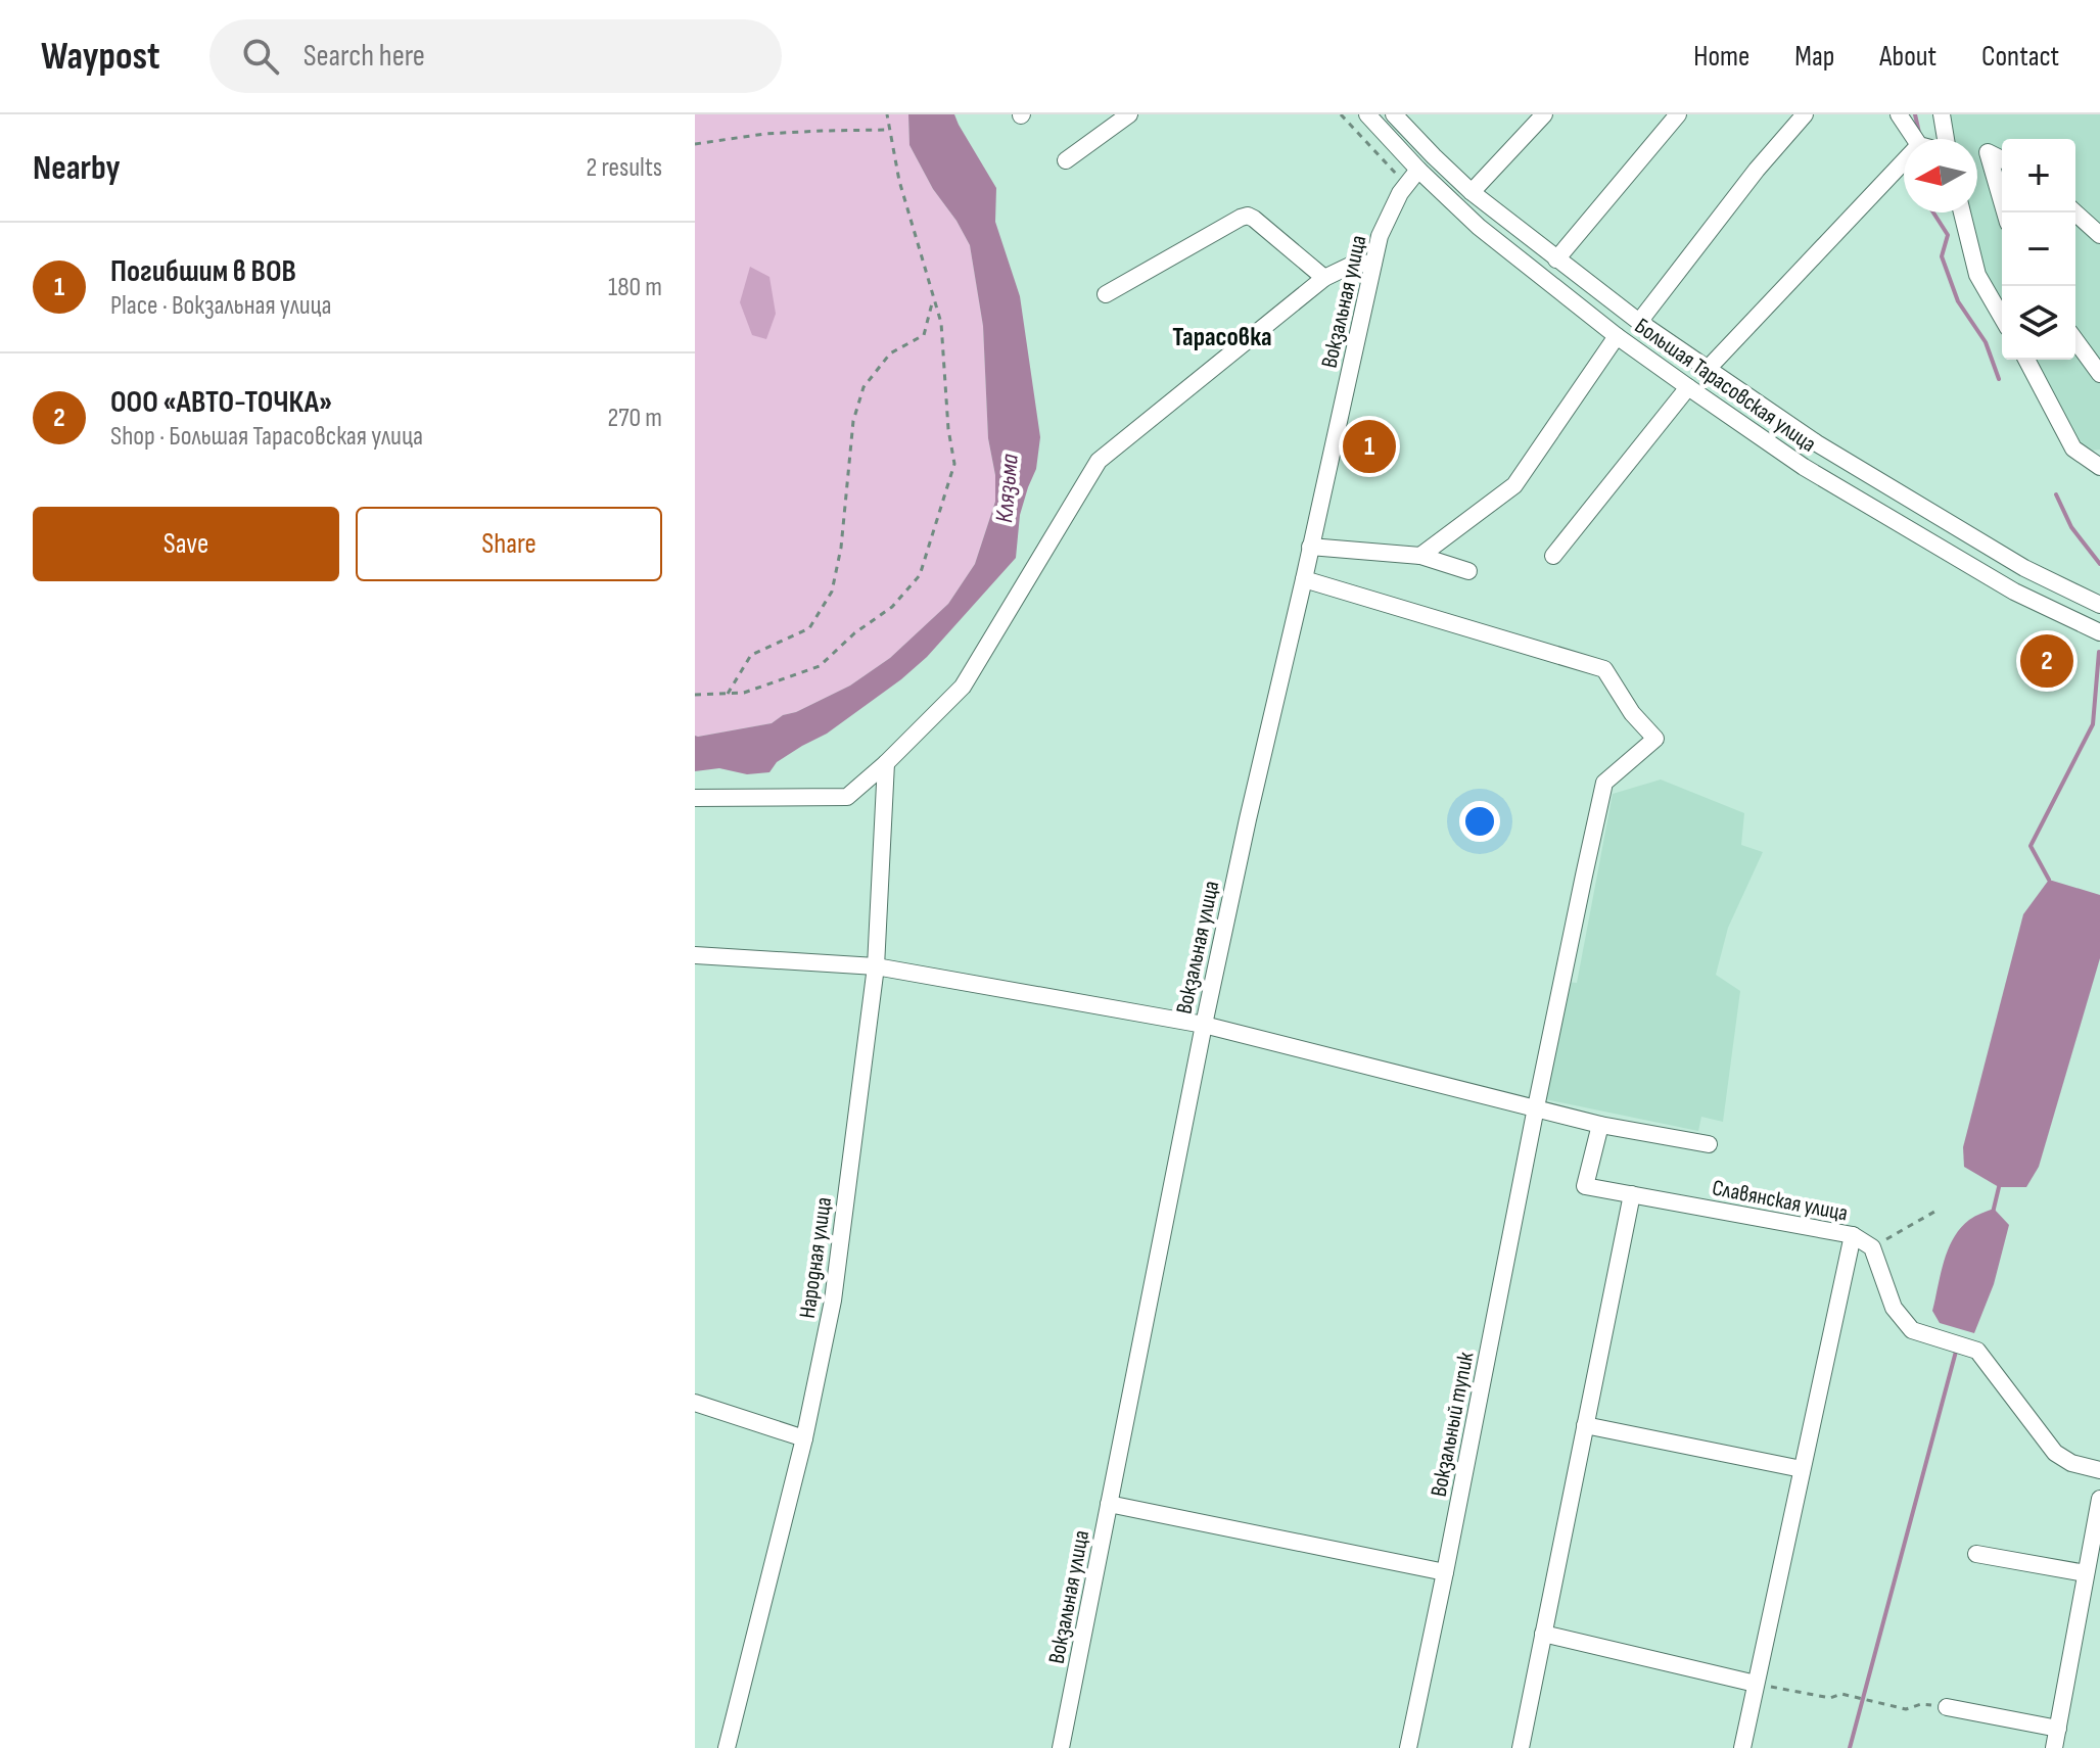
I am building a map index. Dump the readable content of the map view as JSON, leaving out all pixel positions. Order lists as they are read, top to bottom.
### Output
{
  "streets": {
    "street": [
      "Вокзальная улица",
      "Большая Тарасовская улица",
      "Славянская улица",
      "Народная улица",
      "Вокзальный тупик"
    ]
  },
  "crossings": [
    ["Вокзальная улица", "Большая Тарасовская улица"],
    ["Вокзальная улица", "Вокзальный тупик"]
  ],
  "districts": ["Тарасовка"],
  "water": ["Клязьма"],
  "north": "left",
  "page": {
    "header": "Waypost",
    "search": "Search here",
    "nav": [
      "Home",
      "Map",
      "About",
      "Contact"
    ],
    "heading": ["Nearby", "2 results"],
    "map_buttons": ["+", "−"],
    "list": [
      {
        "mark": "1",
        "name": "Погибшим в ВОВ",
        "note": "Place · Вокзальная улица",
        "value": "180 m"
      },
      {
        "mark": "2",
        "name": "ООО «АВТО-ТОЧКА»",
        "note": "Shop · Большая Тарасовская улица",
        "value": "270 m"
      }
    ],
    "pins": ["1", "2"],
    "buttons": ["Save", "Share"]
  }
}
